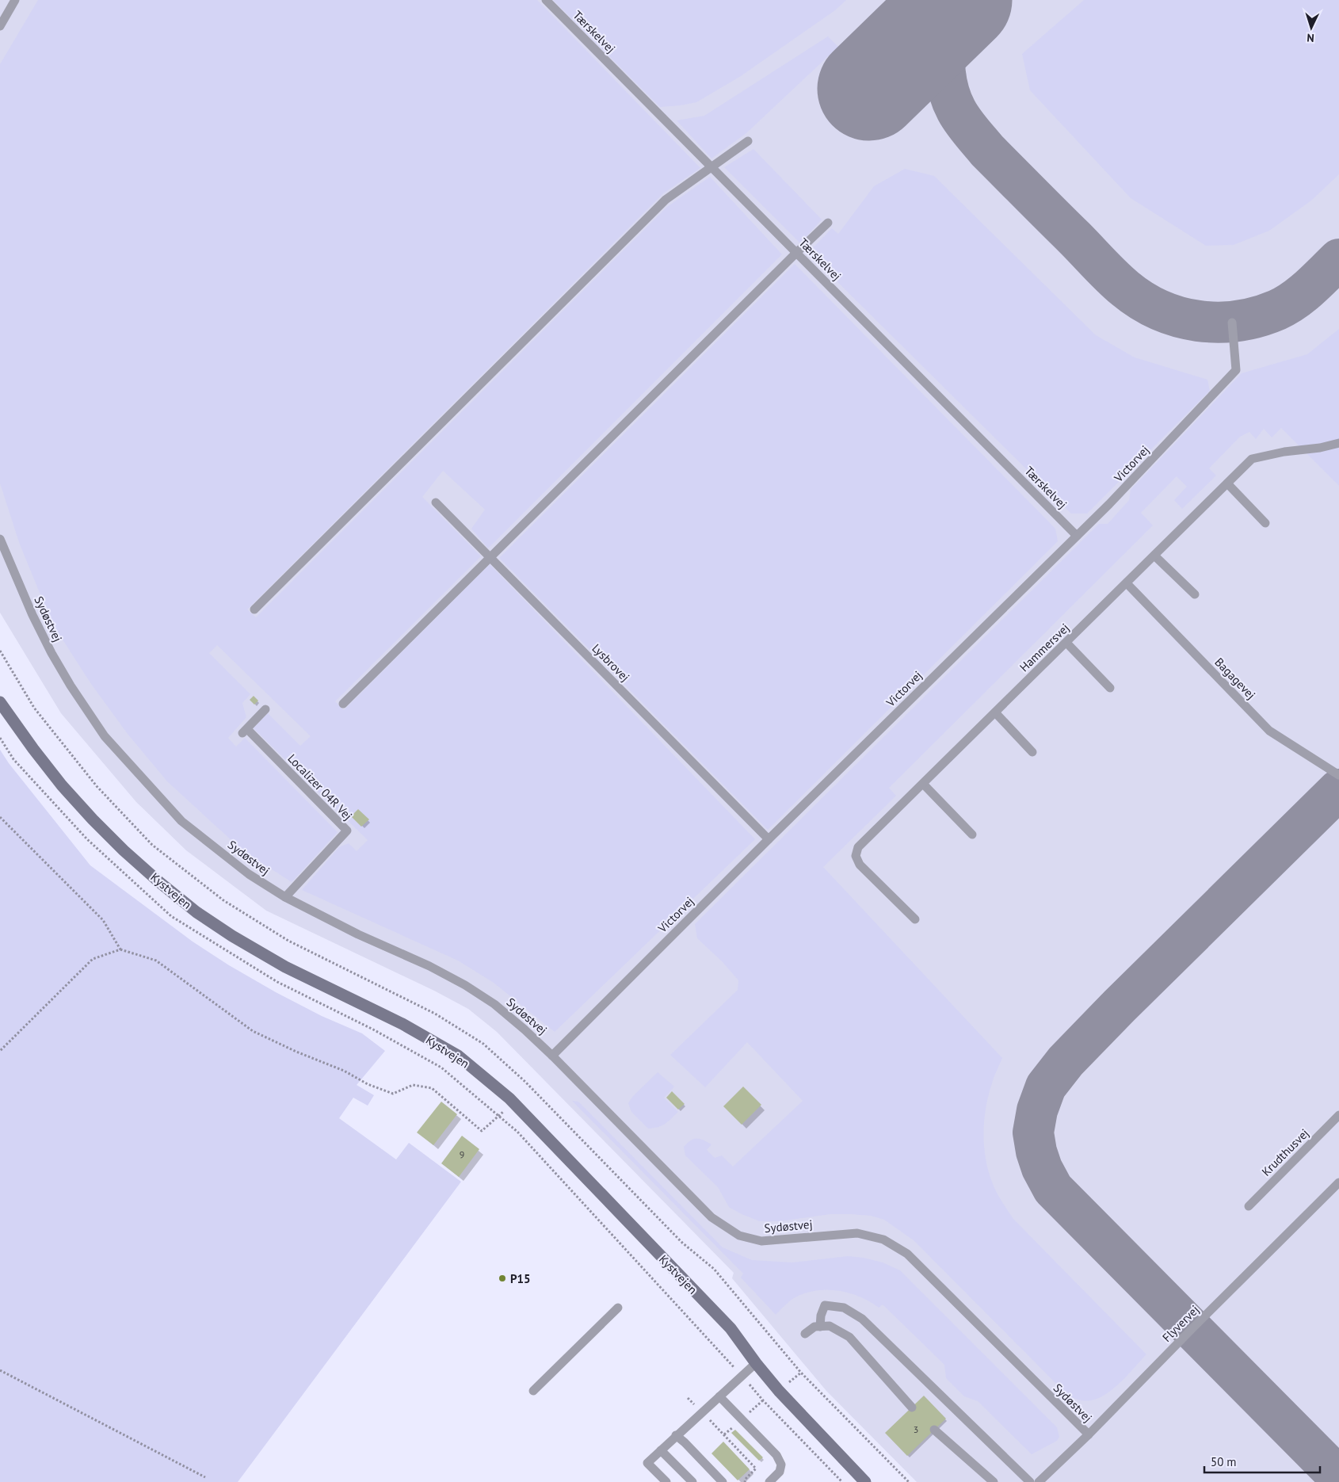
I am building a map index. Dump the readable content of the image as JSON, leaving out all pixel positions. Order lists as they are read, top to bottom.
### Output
{
  "streets": {
    "street": ["Kystvejen"],
    "lane": [
      "Tærskelvej",
      "Victorvej",
      "Sydøstvej",
      "Hammersvej",
      "Lysbrovej",
      "Bagagevej",
      "Localizer 04R Vej",
      "Krudthusvej",
      "Flyvervej"
    ]
  },
  "crossings": [
    ["Tærskelvej", "Victorvej"],
    ["Victorvej", "Sydøstvej"],
    ["Victorvej", "Lysbrovej"],
    ["Sydøstvej", "Localizer 04R Vej"],
    ["Sydøstvej", "Flyvervej"],
    ["Hammersvej", "Bagagevej"]
  ],
  "places": ["P15"],
  "house_numbers": ["9", "3"],
  "scale_bar": "50 m",
  "north": "bottom"
}
